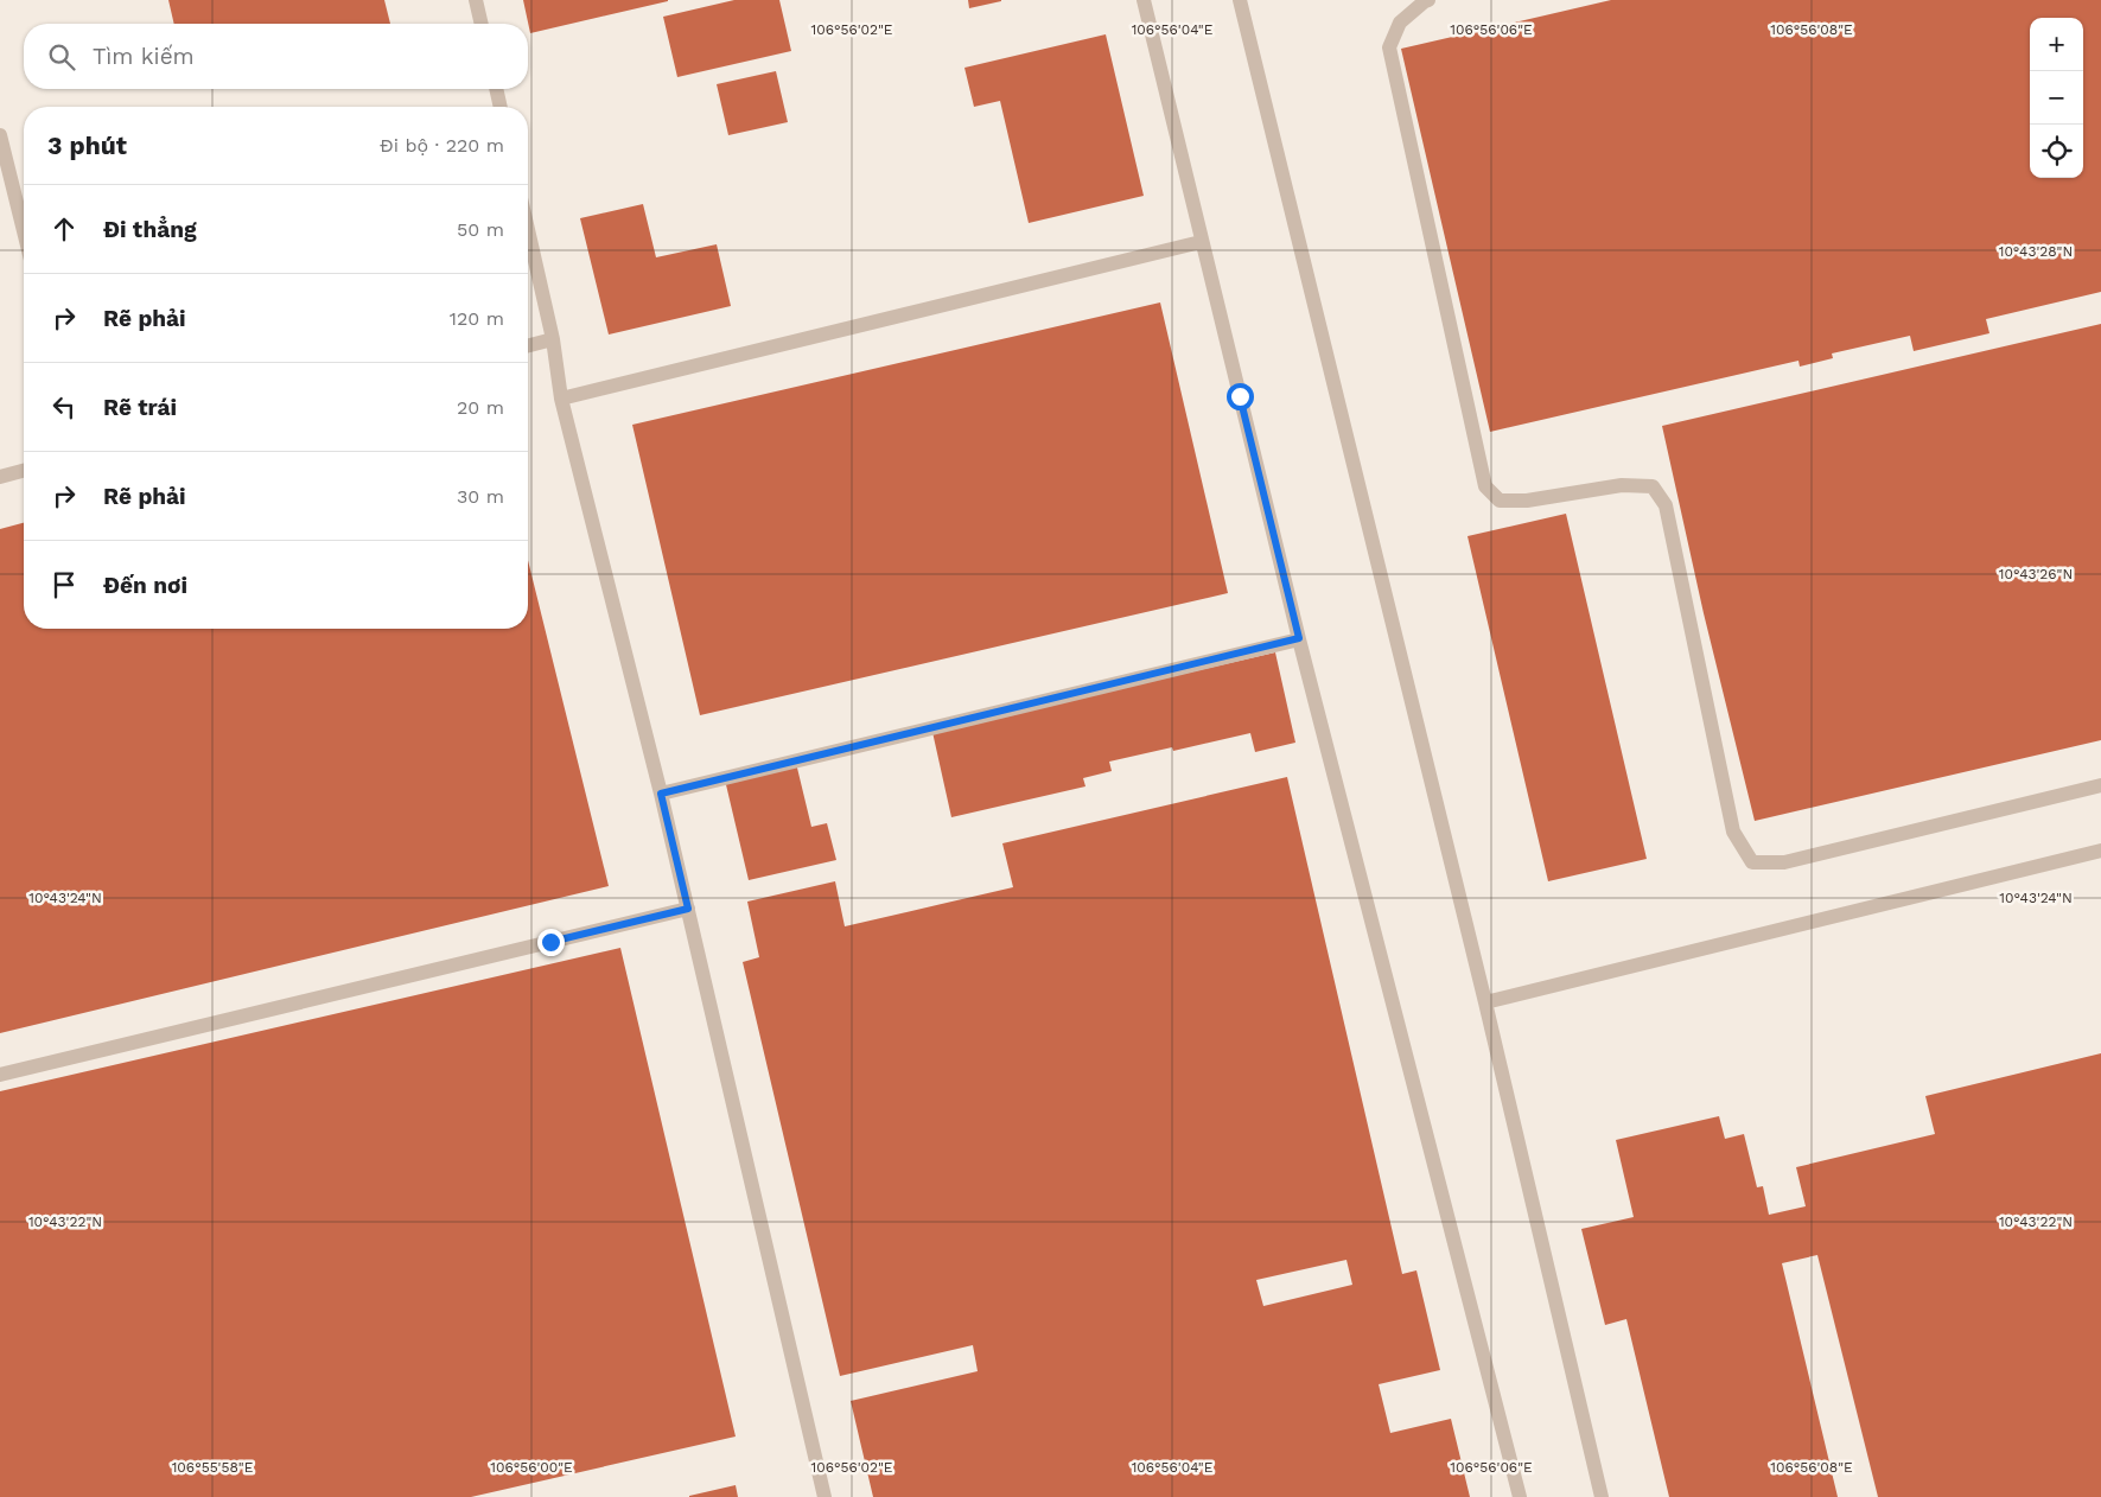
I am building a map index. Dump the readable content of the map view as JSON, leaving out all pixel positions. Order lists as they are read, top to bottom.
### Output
{
  "page": {
    "map_buttons": ["+", "−"],
    "search": "Tìm kiếm",
    "heading": ["3 phút", "Đi bộ · 220 m"],
    "list": [
      ["Đi thẳng", "50 m"],
      ["Rẽ phải", "120 m"],
      ["Rẽ trái", "20 m"],
      ["Rẽ phải", "30 m"],
      "Đến nơi"
    ]
  },
  "coordinates": [
    "106°56'02\"E",
    "106°56'04\"E",
    "106°56'06\"E",
    "106°56'08\"E",
    "10°43'28\"N",
    "10°43'26\"N",
    "10°43'24\"N",
    "10°43'22\"N",
    "106°55'58\"E",
    "106°56'00\"E"
  ]
}
